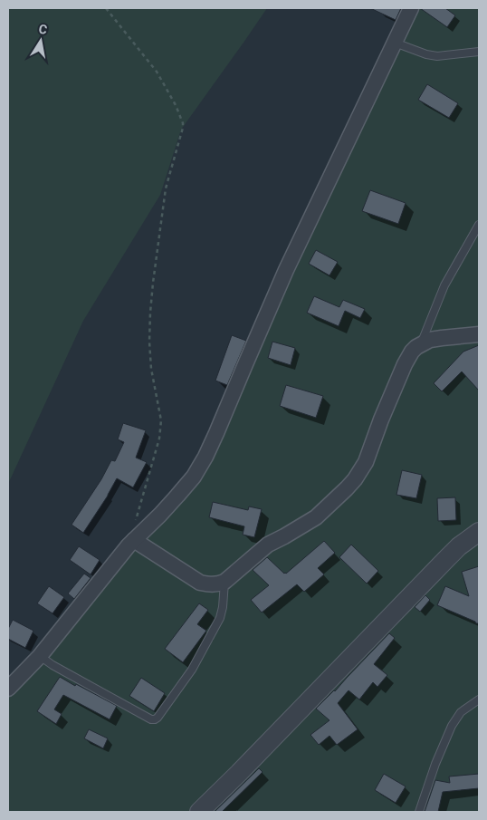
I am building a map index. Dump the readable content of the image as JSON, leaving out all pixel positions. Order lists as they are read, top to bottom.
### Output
{
  "north": "top"
}
